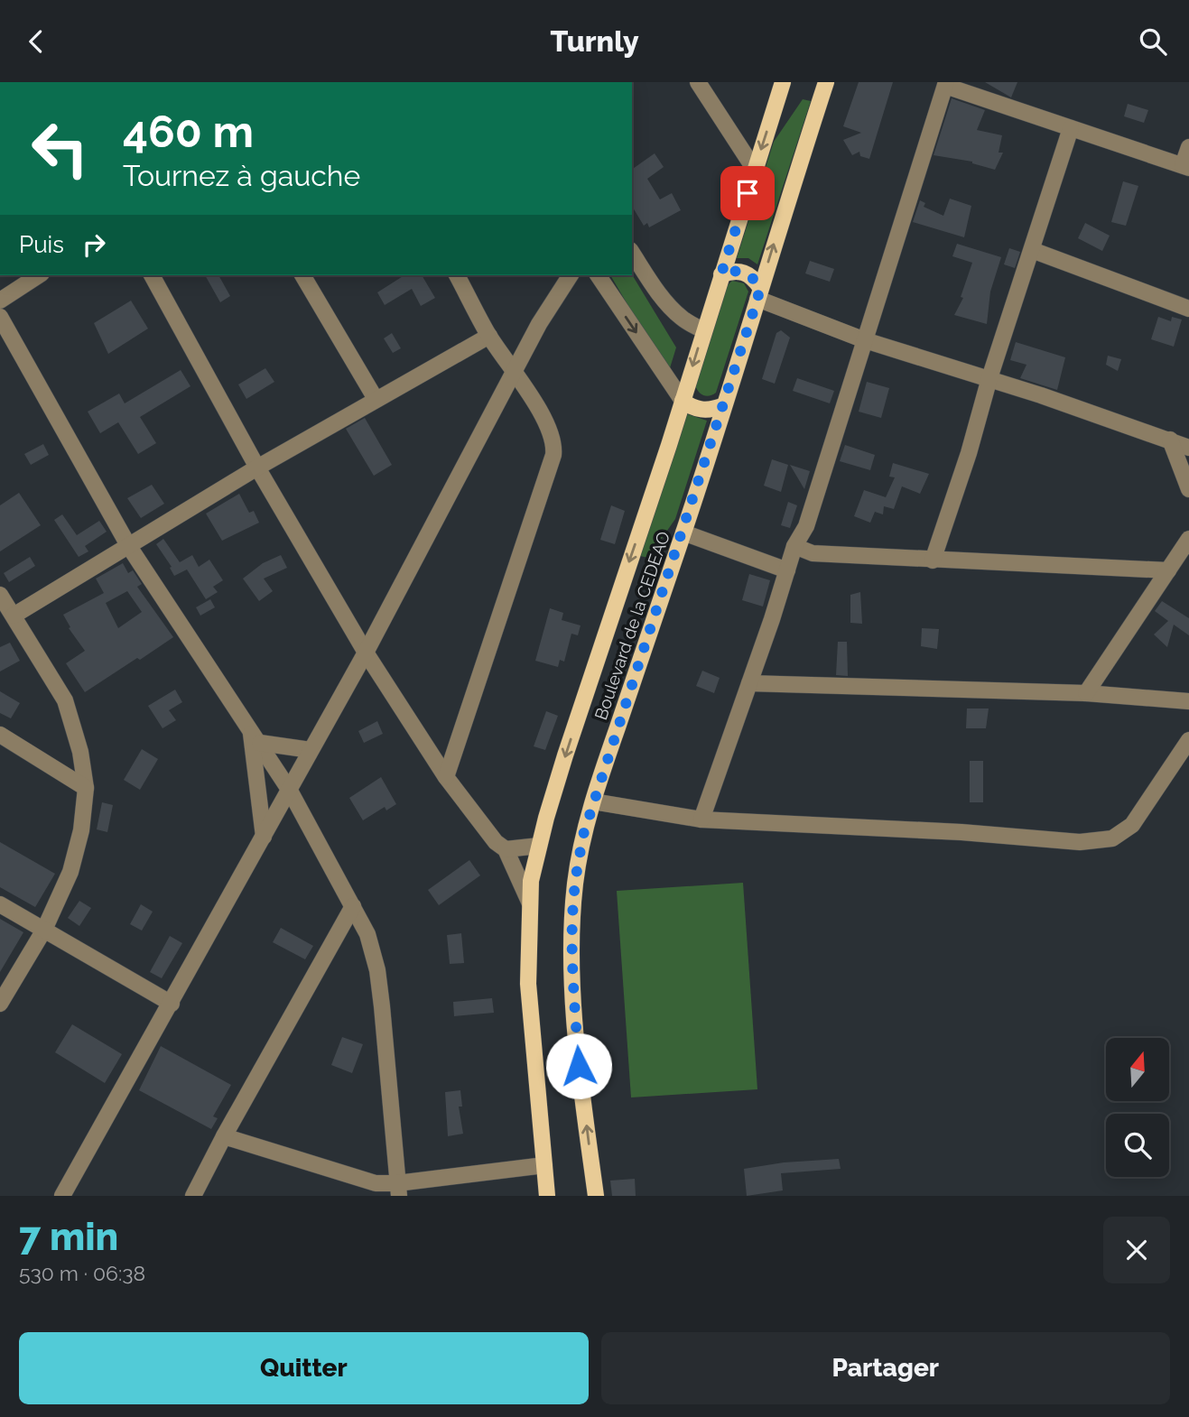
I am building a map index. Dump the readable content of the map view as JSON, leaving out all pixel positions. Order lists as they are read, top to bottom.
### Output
{
  "streets": {
    "main road": ["Boulevard de la CEDEAO"]
  },
  "north": "top",
  "page": {
    "header": "Turnly",
    "turn": ["460 m", "Tournez à gauche"],
    "then": "Puis",
    "heading": ["7 min", "530 m · 06:38"],
    "buttons": ["Quitter", "Partager"]
  }
}
